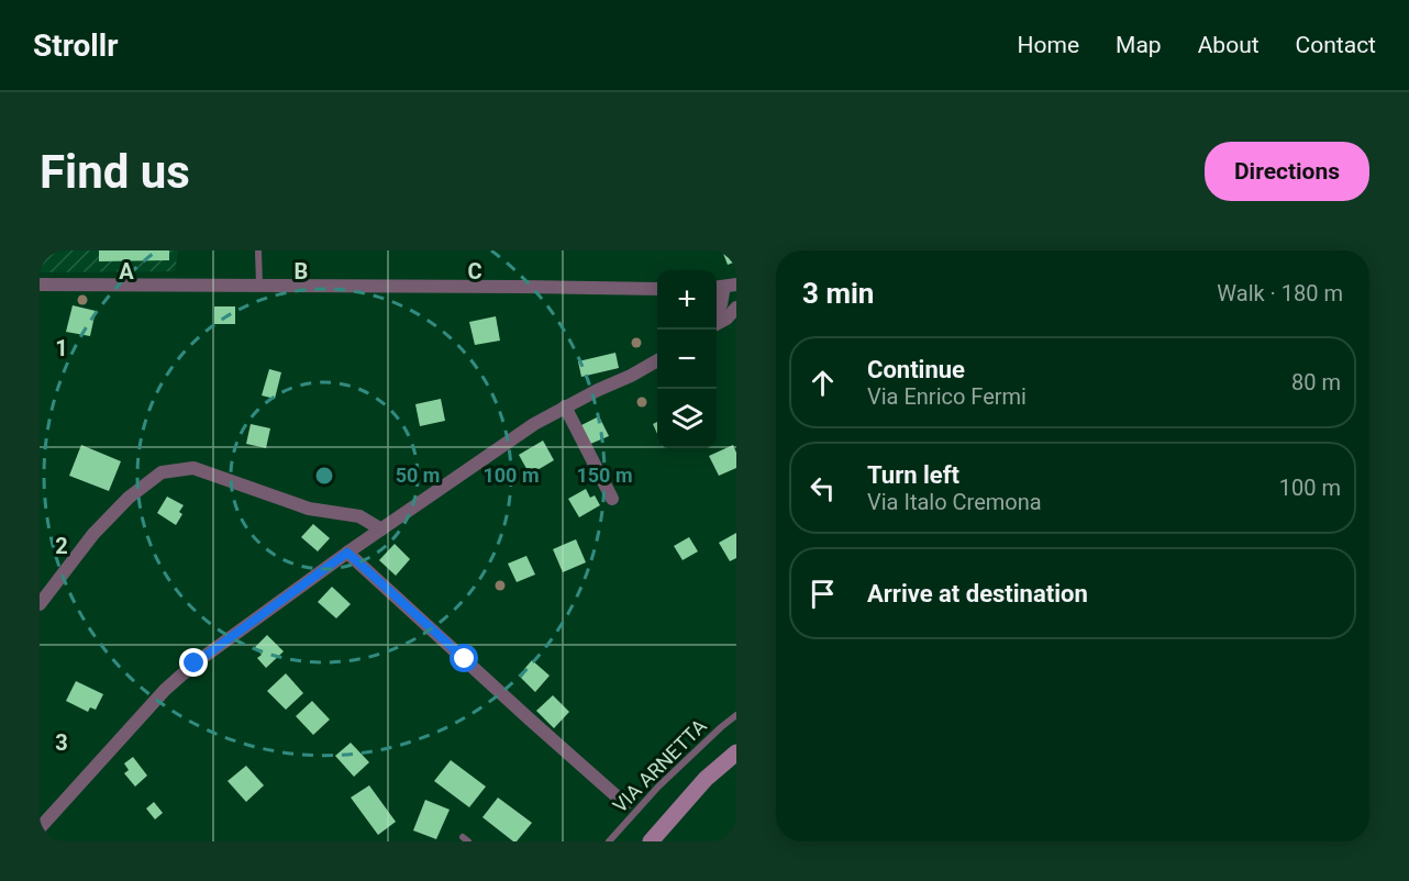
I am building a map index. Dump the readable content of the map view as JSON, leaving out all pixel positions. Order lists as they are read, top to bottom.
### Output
{
  "streets": {
    "lane": ["VIA ARNETTA"]
  },
  "page": {
    "header": "Strollr",
    "nav": [
      "Home",
      "Map",
      "About",
      "Contact"
    ],
    "buttons": "Directions",
    "title": "Find us",
    "heading": ["3 min", "Walk · 180 m"],
    "map_buttons": ["+", "−"],
    "list": [
      ["Continue", "Via Enrico Fermi", "80 m"],
      ["Turn left", "Via Italo Cremona", "100 m"],
      "Arrive at destination"
    ]
  },
  "grid": {
    "columns": ["A", "B", "C"],
    "rows": ["1", "2", "3"]
  },
  "rings": ["50 m", "100 m", "150 m"]
}
